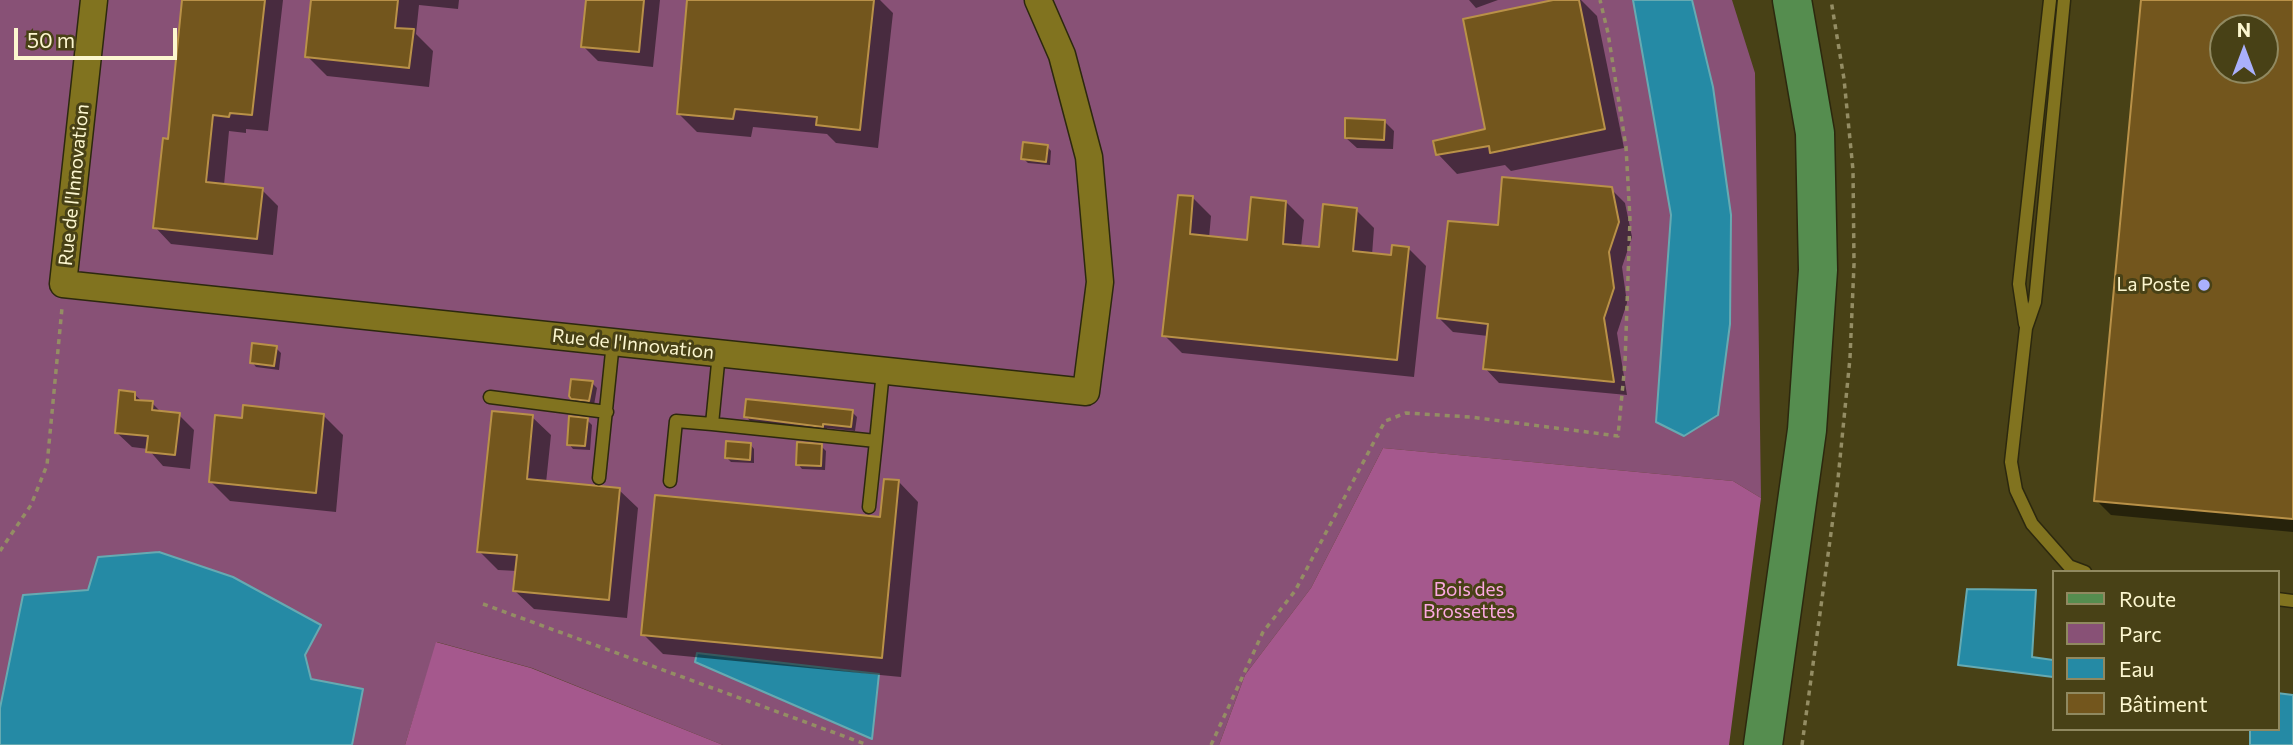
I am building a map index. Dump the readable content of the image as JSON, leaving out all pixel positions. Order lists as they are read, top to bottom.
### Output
{
  "streets": {
    "street": ["Rue de l'Innovation"]
  },
  "parks": ["Bois des Brossettes"],
  "places": ["La Poste"],
  "legend": [
    "Route",
    "Parc",
    "Eau",
    "Bâtiment"
  ],
  "scale_bar": "50 m",
  "north": "top"
}
